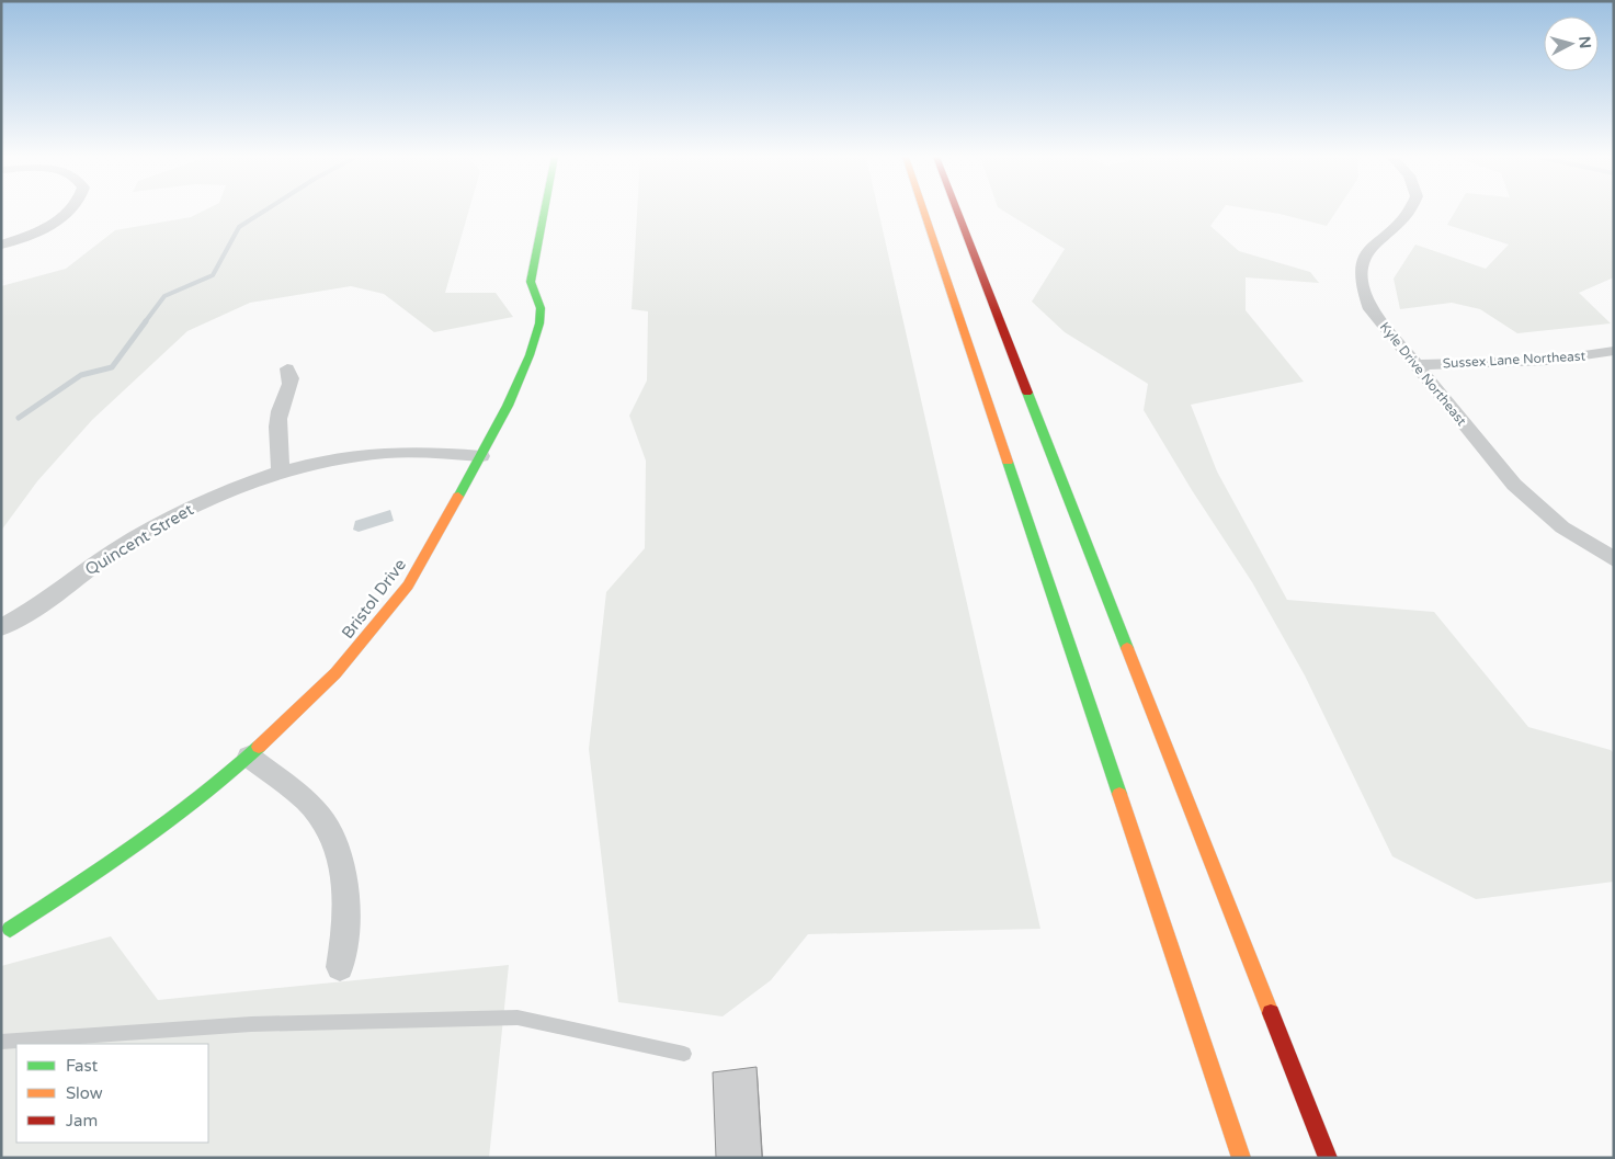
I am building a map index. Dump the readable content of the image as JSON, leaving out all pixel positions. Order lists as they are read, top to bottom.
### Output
{
  "streets": {
    "main road": ["Bristol Drive"],
    "street": ["Sussex Lane Northeast", "Kyle Drive Northeast", "Quincent Street"]
  },
  "crossings": [
    ["Sussex Lane Northeast", "Kyle Drive Northeast"],
    ["Quincent Street", "Bristol Drive"]
  ],
  "legend": ["Fast", "Slow", "Jam"],
  "north": "right"
}
